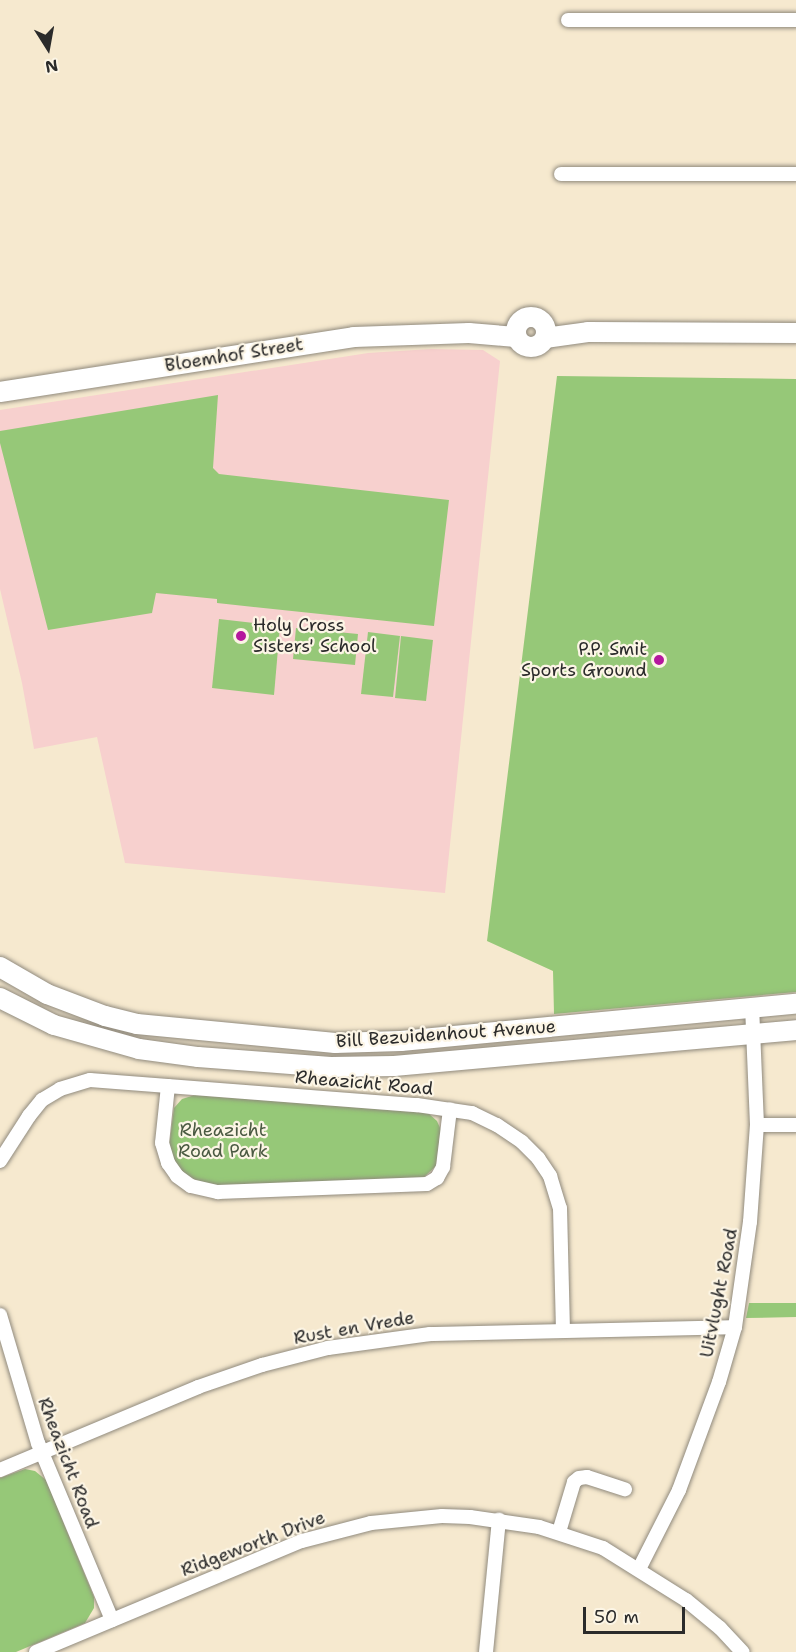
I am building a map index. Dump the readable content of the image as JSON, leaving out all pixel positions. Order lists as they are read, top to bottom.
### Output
{
  "streets": {
    "main road": ["Bloemhof Street", "Bill Bezuidenhout Avenue"],
    "street": [
      "Rheazicht Road",
      "Uitvlught Road",
      "Rust en Vrede",
      "Ridgeworth Drive"
    ]
  },
  "crossings": [
    ["Bill Bezuidenhout Avenue", "Uitvlught Road"],
    ["Rheazicht Road", "Rust en Vrede"],
    ["Rheazicht Road", "Ridgeworth Drive"],
    ["Uitvlught Road", "Rust en Vrede"],
    ["Uitvlught Road", "Ridgeworth Drive"]
  ],
  "parks": ["Rheazicht Road Park"],
  "places": ["Holy Cross Sisters' School", "P.P. Smit Sports Ground"],
  "scale_bar": "50 m",
  "north": "bottom"
}
